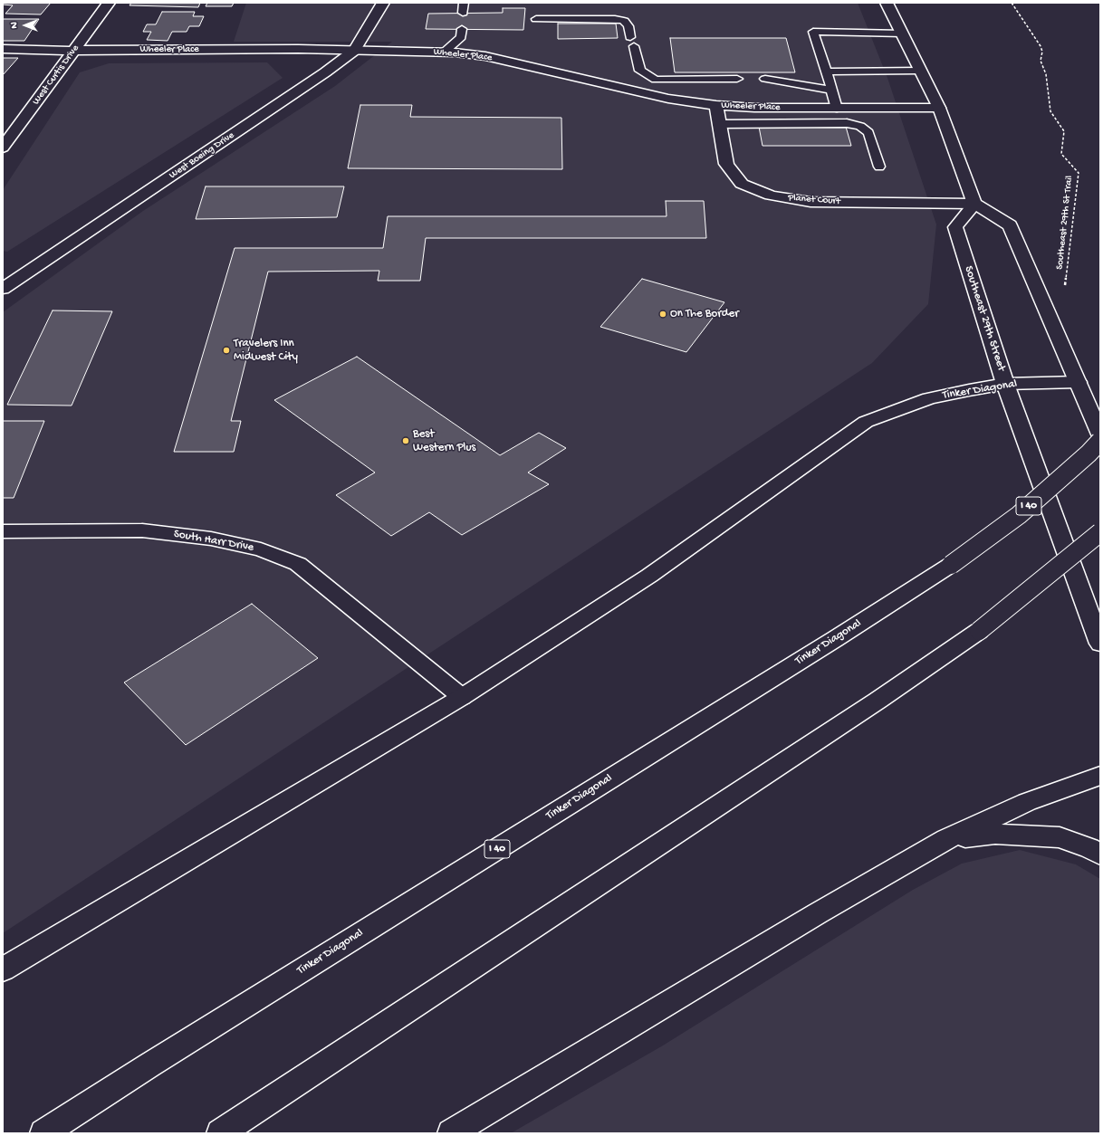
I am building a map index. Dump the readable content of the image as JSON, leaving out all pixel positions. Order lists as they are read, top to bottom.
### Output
{
  "streets": {
    "main road": [
      "Wheeler Place",
      "West Curtis Drive",
      "West Boeing Drive",
      "Planet Court",
      "Southeast 29th Street",
      "Tinker Diagonal",
      "I 40",
      "South Harr Drive"
    ],
    "path": ["Southeast 29th St Trail"]
  },
  "crossings": [
    ["Wheeler Place", "West Curtis Drive"],
    ["Wheeler Place", "West Boeing Drive"],
    ["Wheeler Place", "Planet Court"],
    ["Planet Court", "Southeast 29th Street"],
    ["Southeast 29th Street", "Tinker Diagonal"],
    ["Tinker Diagonal", "South Harr Drive"]
  ],
  "places": ["On The Border", "Travelers Inn Midwest City", "Best Western Plus"],
  "north": "left"
}
